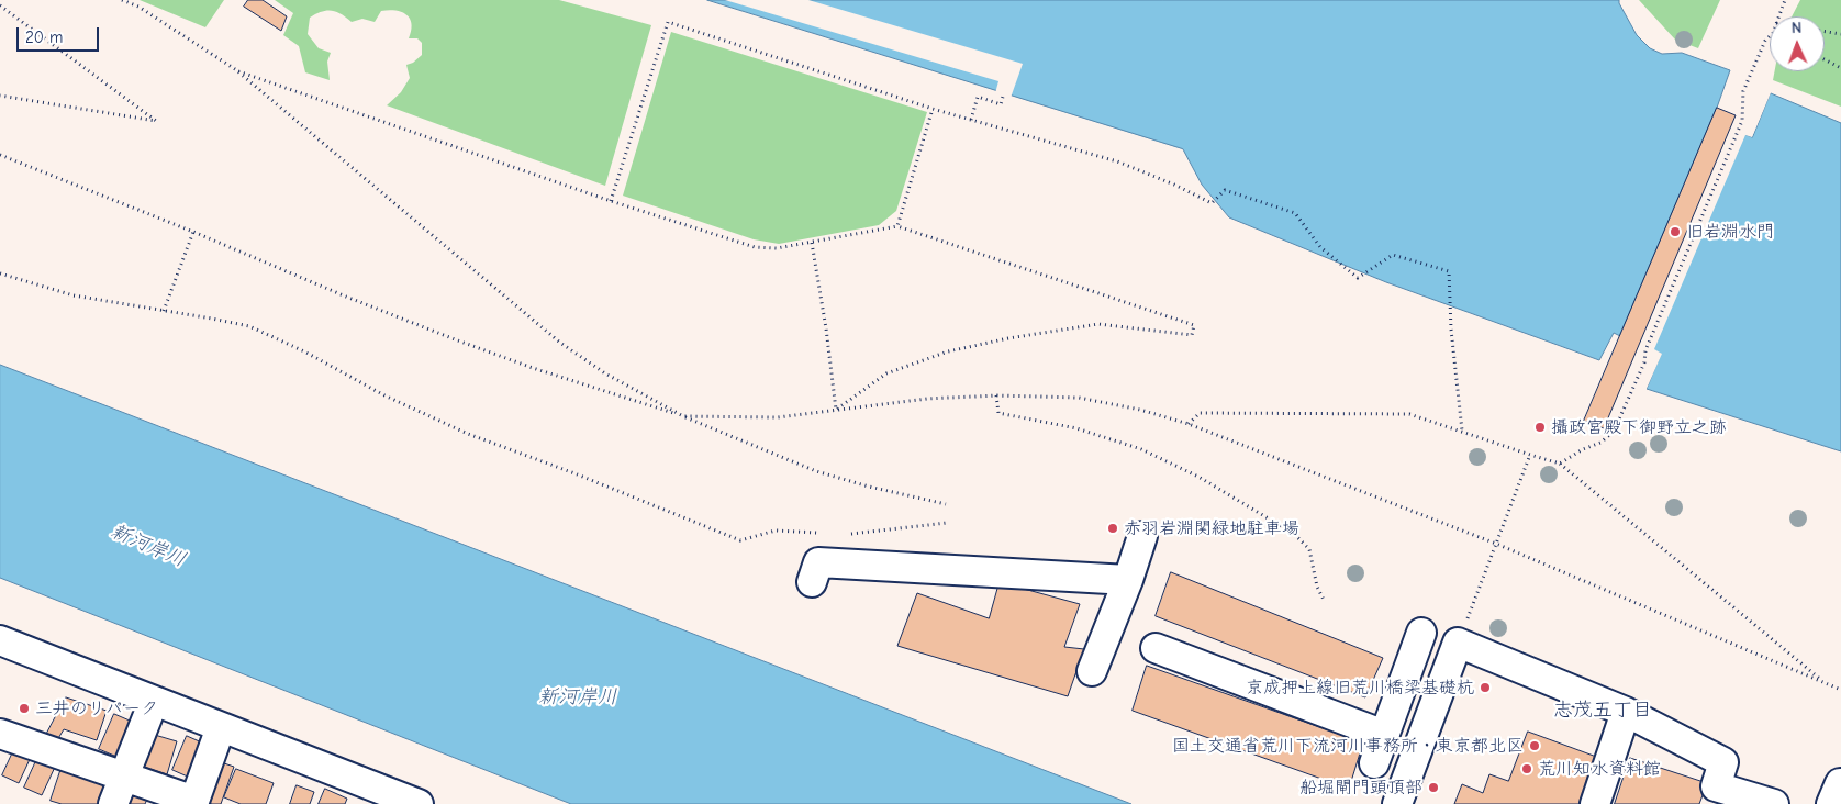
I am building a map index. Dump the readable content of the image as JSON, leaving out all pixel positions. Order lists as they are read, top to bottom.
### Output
{
  "districts": ["志茂五丁目"],
  "water": ["新河岸川"],
  "places": [
    "旧岩淵水門",
    "攝政宮殿下御野立之跡",
    "赤羽岩淵関緑地駐車場",
    "京成押上線旧荒川橋梁基礎杭",
    "三井のリパーク",
    "国土交通省荒川下流河川事務所・東京都北区",
    "荒川知水資料館",
    "船堀閘門頭頂部"
  ],
  "scale_bar": "20 m",
  "north": "top"
}
